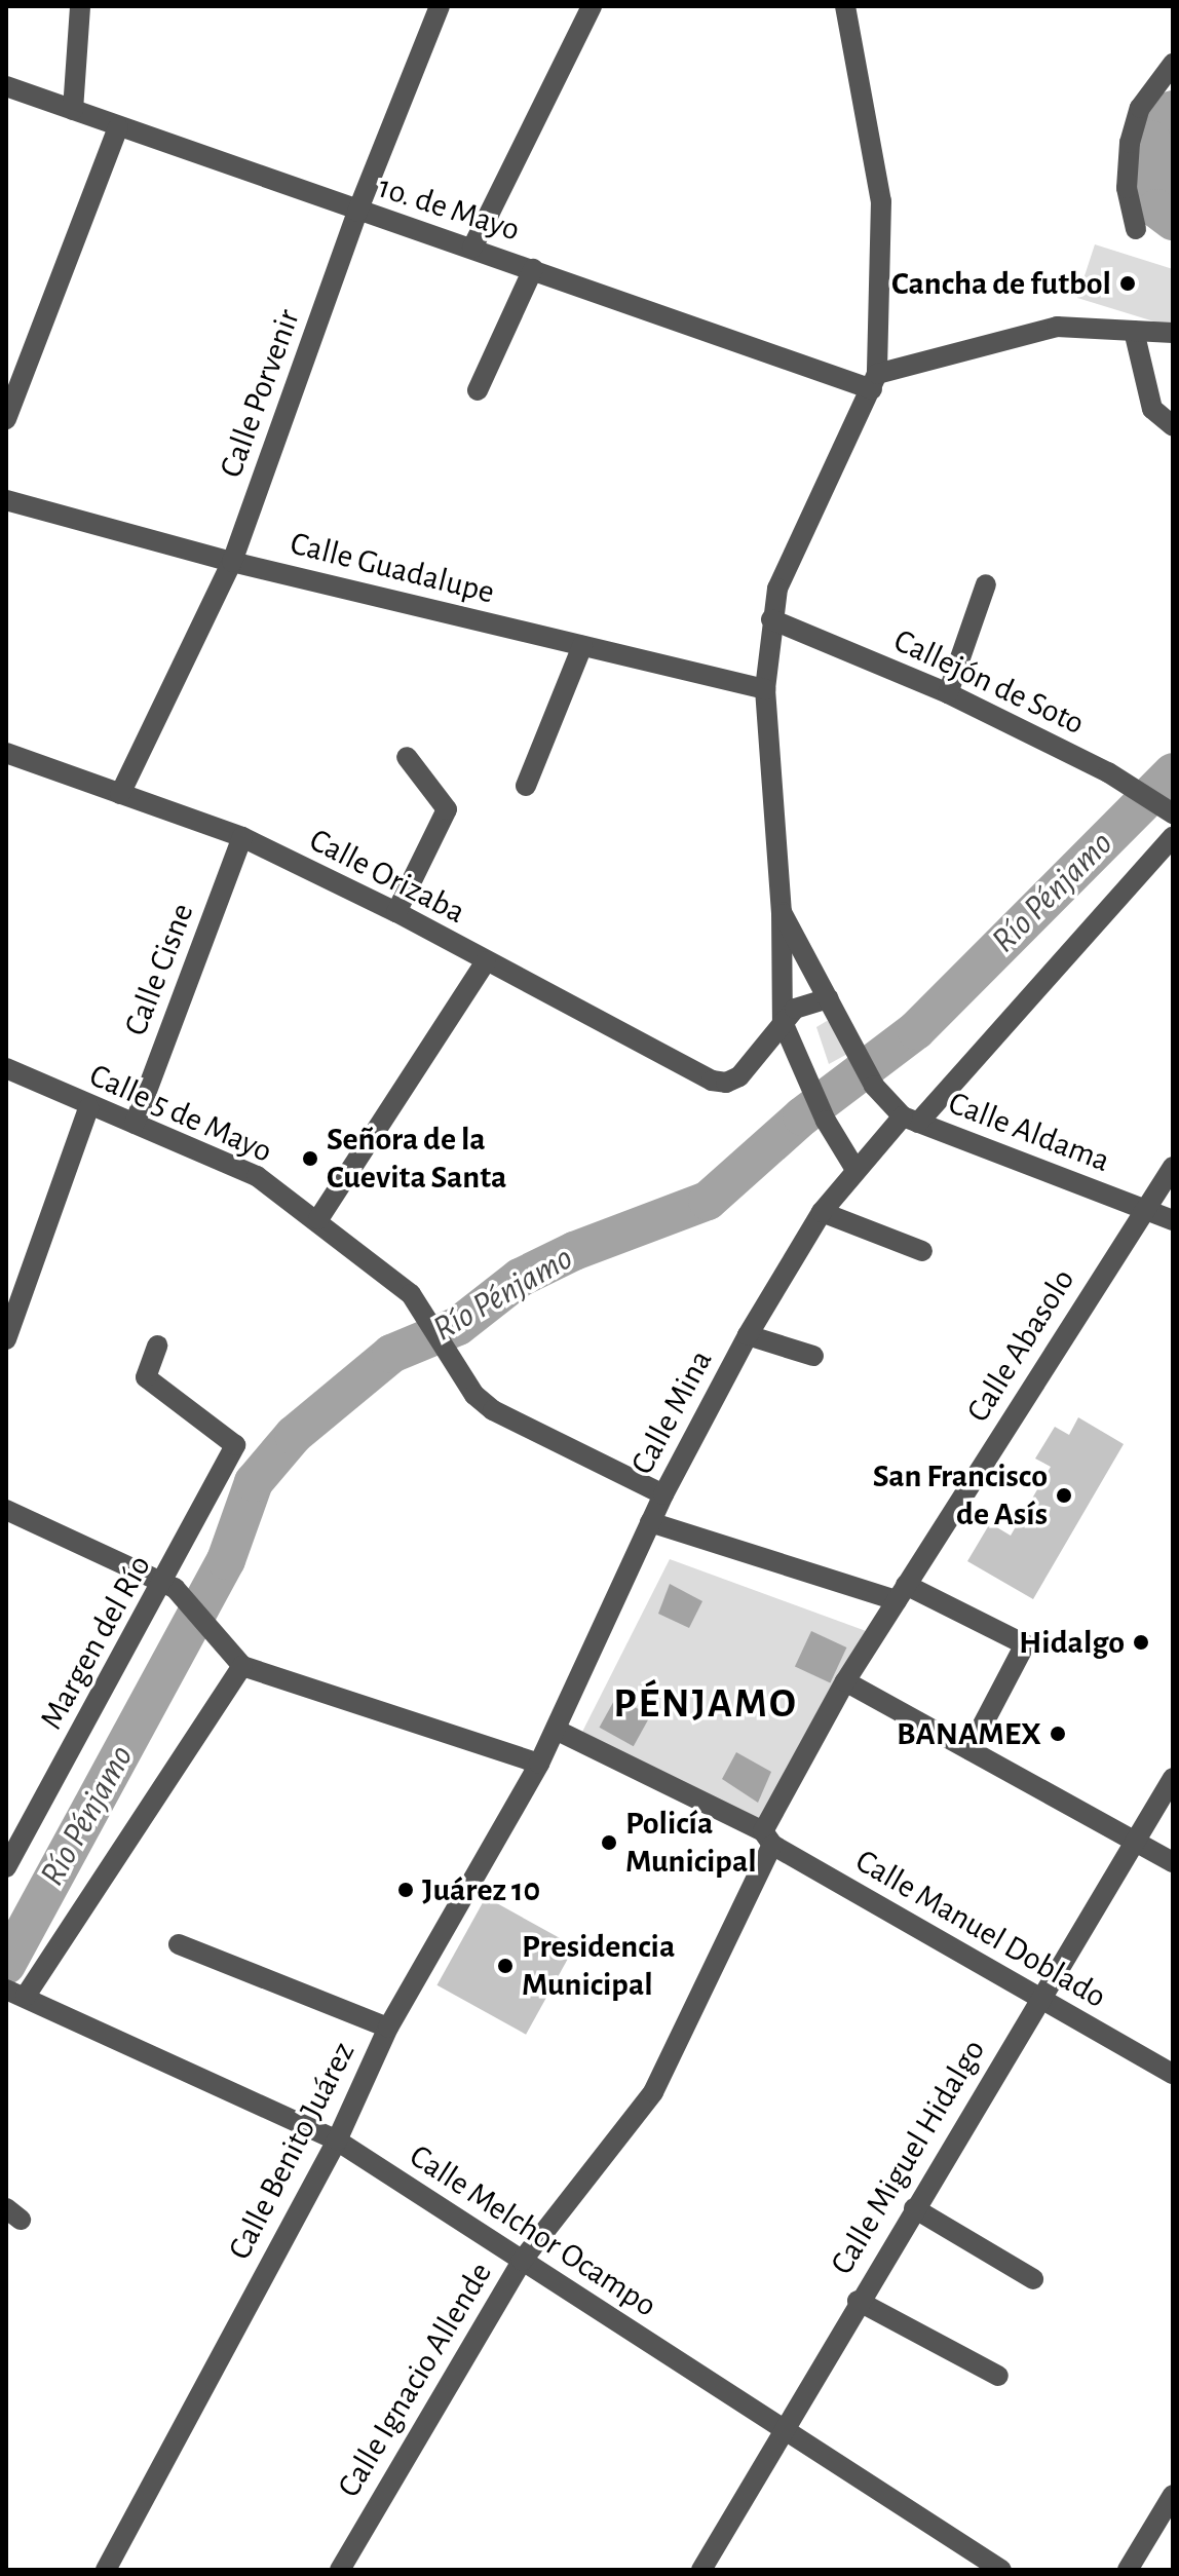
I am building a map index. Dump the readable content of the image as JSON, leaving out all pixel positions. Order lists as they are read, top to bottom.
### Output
{
  "streets": {
    "street": [
      "1o. de Mayo",
      "Calle Porvenir",
      "Calle Guadalupe",
      "Callejón de Soto",
      "Calle Orizaba",
      "Calle Cisne",
      "Calle 5 de Mayo",
      "Calle Aldama",
      "Calle Abasolo",
      "Calle Mina",
      "Margen del Río",
      "Calle Manuel Doblado",
      "Calle Benito Juárez",
      "Calle Miguel Hidalgo",
      "Calle Melchor Ocampo",
      "Calle Ignacio Allende"
    ]
  },
  "crossings": [
    ["1o. de Mayo", "Calle Porvenir"],
    ["Calle Porvenir", "Calle Guadalupe"],
    ["Calle Porvenir", "Calle Orizaba"],
    ["Calle Orizaba", "Calle Cisne"],
    ["Calle Cisne", "Calle 5 de Mayo"],
    ["Calle 5 de Mayo", "Calle Mina"],
    ["Calle Aldama", "Calle Abasolo"],
    ["Calle Aldama", "Calle Mina"],
    ["Calle Abasolo", "Calle Ignacio Allende"],
    ["Calle Mina", "Calle Manuel Doblado"],
    ["Calle Mina", "Calle Benito Juárez"],
    ["Calle Manuel Doblado", "Calle Miguel Hidalgo"],
    ["Calle Manuel Doblado", "Calle Ignacio Allende"],
    ["Calle Benito Juárez", "Calle Melchor Ocampo"],
    ["Calle Miguel Hidalgo", "Calle Melchor Ocampo"],
    ["Calle Melchor Ocampo", "Calle Ignacio Allende"]
  ],
  "districts": ["PÉNJAMO"],
  "water": ["Río Pénjamo"],
  "places": [
    "Cancha de futbol",
    "Señora de la Cuevita Santa",
    "San Francisco de Asís",
    "Hidalgo",
    "BANAMEX",
    "Policía Municipal",
    "Juárez 10",
    "Presidencia Municipal"
  ]
}
